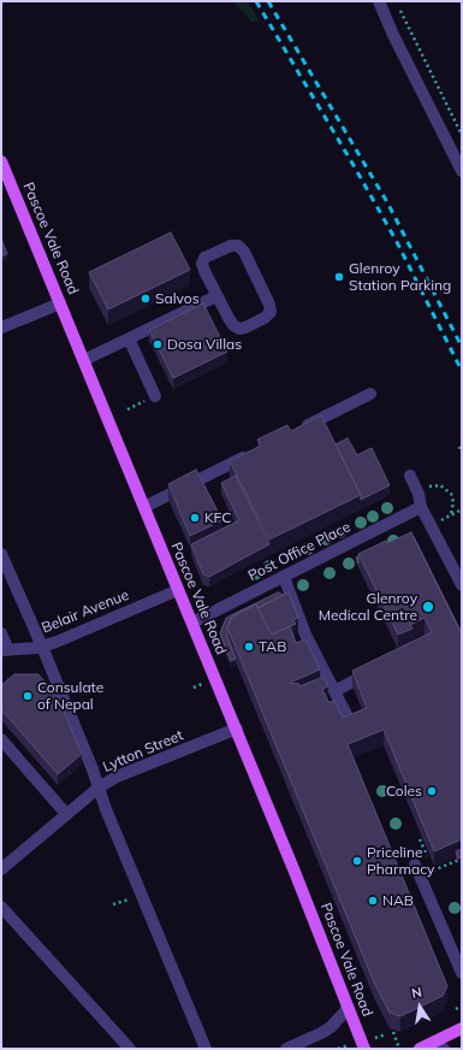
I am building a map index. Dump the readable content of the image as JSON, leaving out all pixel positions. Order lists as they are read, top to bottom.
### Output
{
  "streets": {
    "main road": ["Pascoe Vale Road"],
    "street": ["Post Office Place", "Belair Avenue", "Lytton Street"]
  },
  "crossings": [
    ["Pascoe Vale Road", "Post Office Place"],
    ["Pascoe Vale Road", "Belair Avenue"],
    ["Pascoe Vale Road", "Lytton Street"]
  ],
  "places": [
    "Glenroy Station Parking",
    "Salvos",
    "Dosa Villas",
    "KFC",
    "Glenroy Medical Centre",
    "TAB",
    "Consulate of Nepal",
    "Coles",
    "Priceline Pharmacy",
    "NAB"
  ],
  "north": "top"
}
